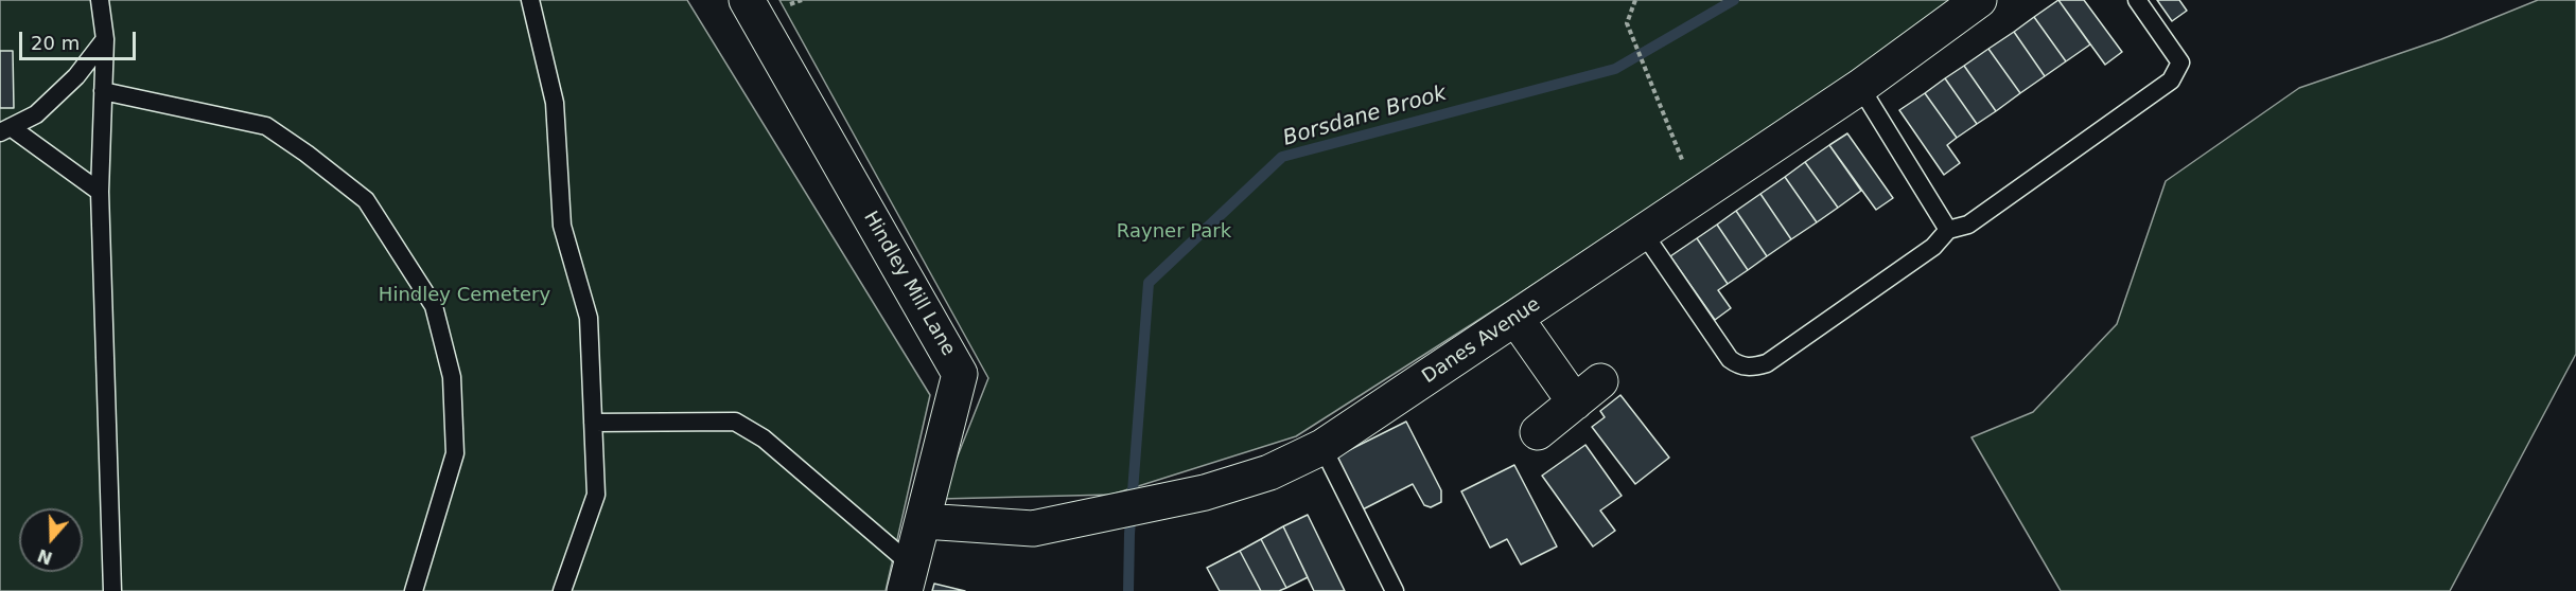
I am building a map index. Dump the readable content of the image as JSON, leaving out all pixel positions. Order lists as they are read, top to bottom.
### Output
{
  "streets": {
    "street": ["Hindley Mill Lane", "Danes Avenue"]
  },
  "crossings": [
    ["Hindley Mill Lane", "Danes Avenue"]
  ],
  "water": ["Borsdane Brook"],
  "parks": ["Rayner Park", "Hindley Cemetery"],
  "scale_bar": "20 m",
  "north": "bottom"
}
